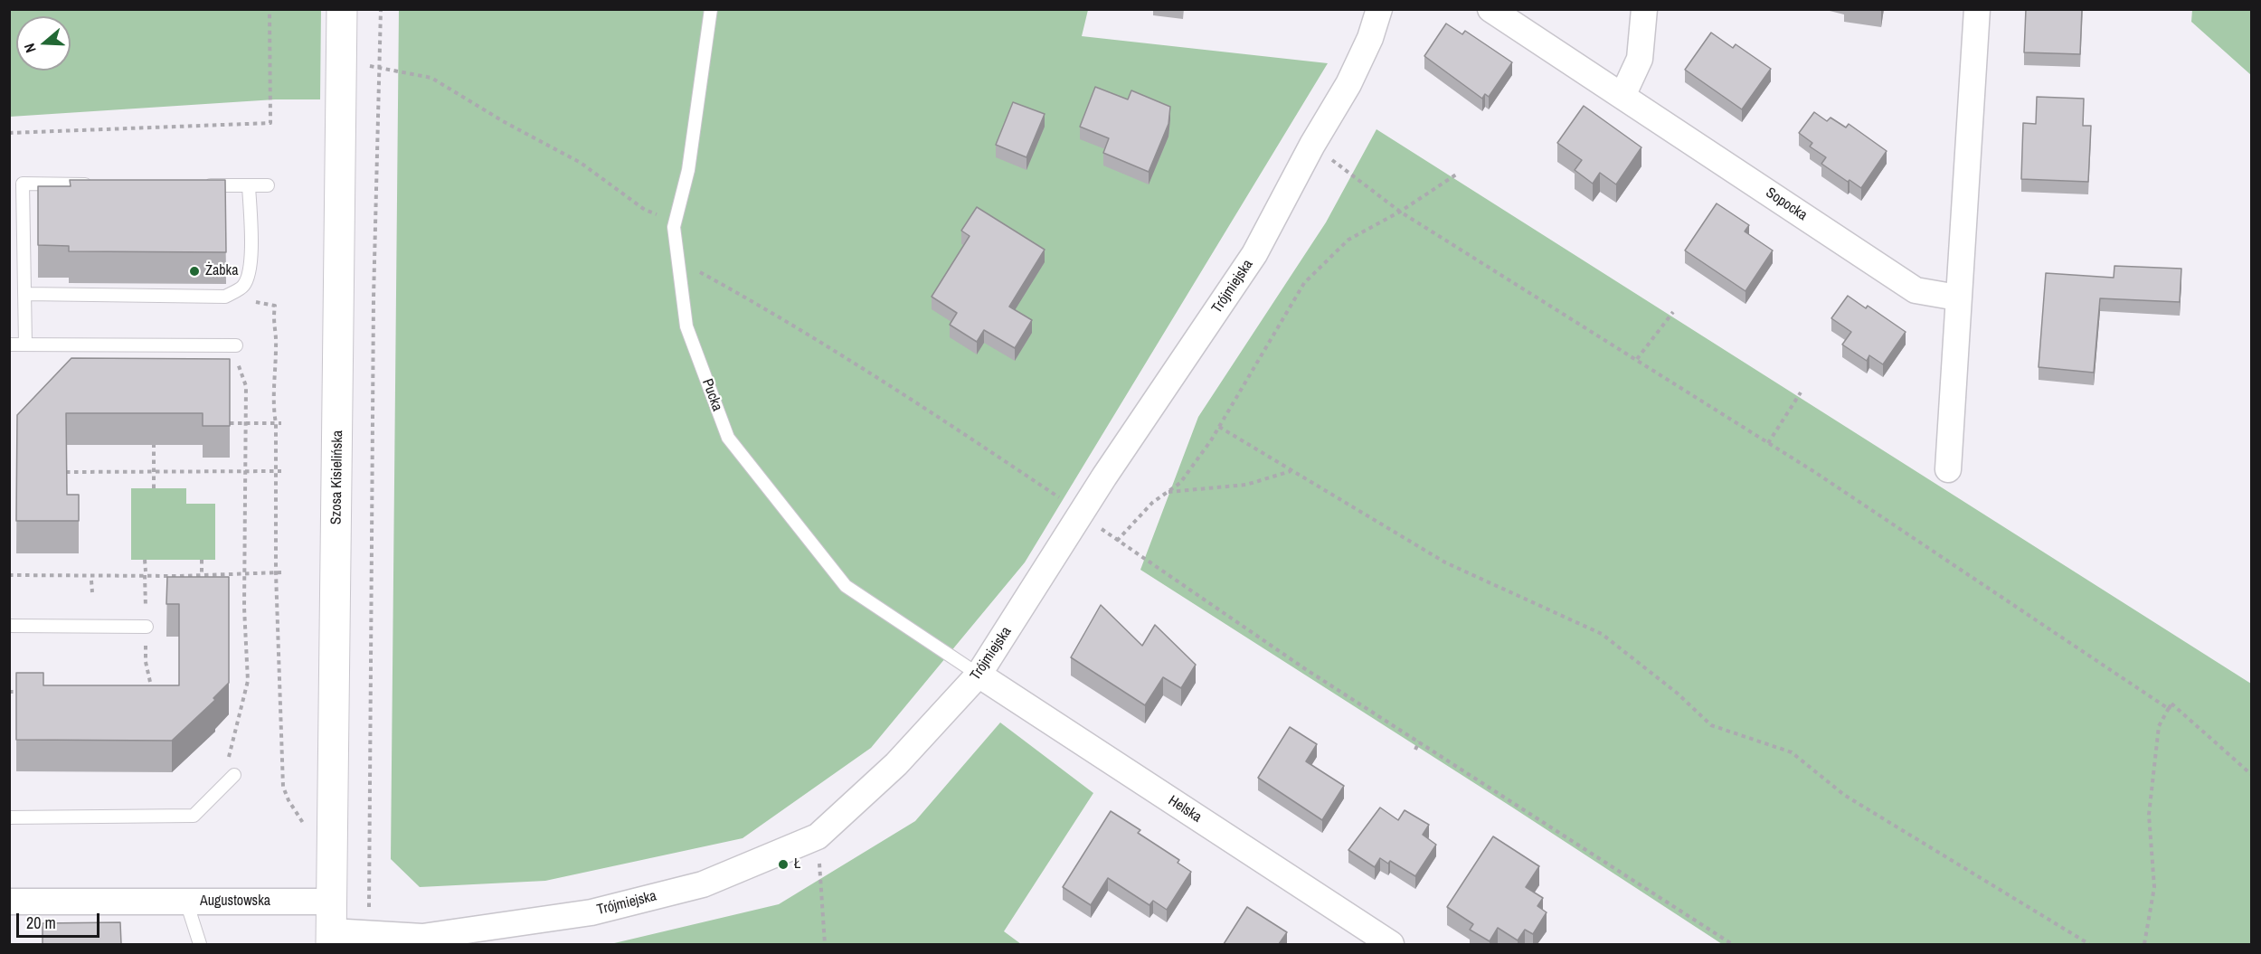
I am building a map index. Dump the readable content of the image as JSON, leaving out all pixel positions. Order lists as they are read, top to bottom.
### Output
{
  "streets": {
    "street": [
      "Sopocka",
      "Trójmiejska",
      "Szosa Kisielińska",
      "Helska",
      "Augustowska"
    ],
    "lane": ["Pucka"]
  },
  "crossings": [
    ["Trójmiejska", "Pucka"],
    ["Trójmiejska", "Szosa Kisielińska"],
    ["Trójmiejska", "Helska"],
    ["Pucka", "Helska"],
    ["Szosa Kisielińska", "Augustowska"]
  ],
  "places": ["Żabka", "Ł"],
  "scale_bar": "20 m",
  "north": "left"
}
